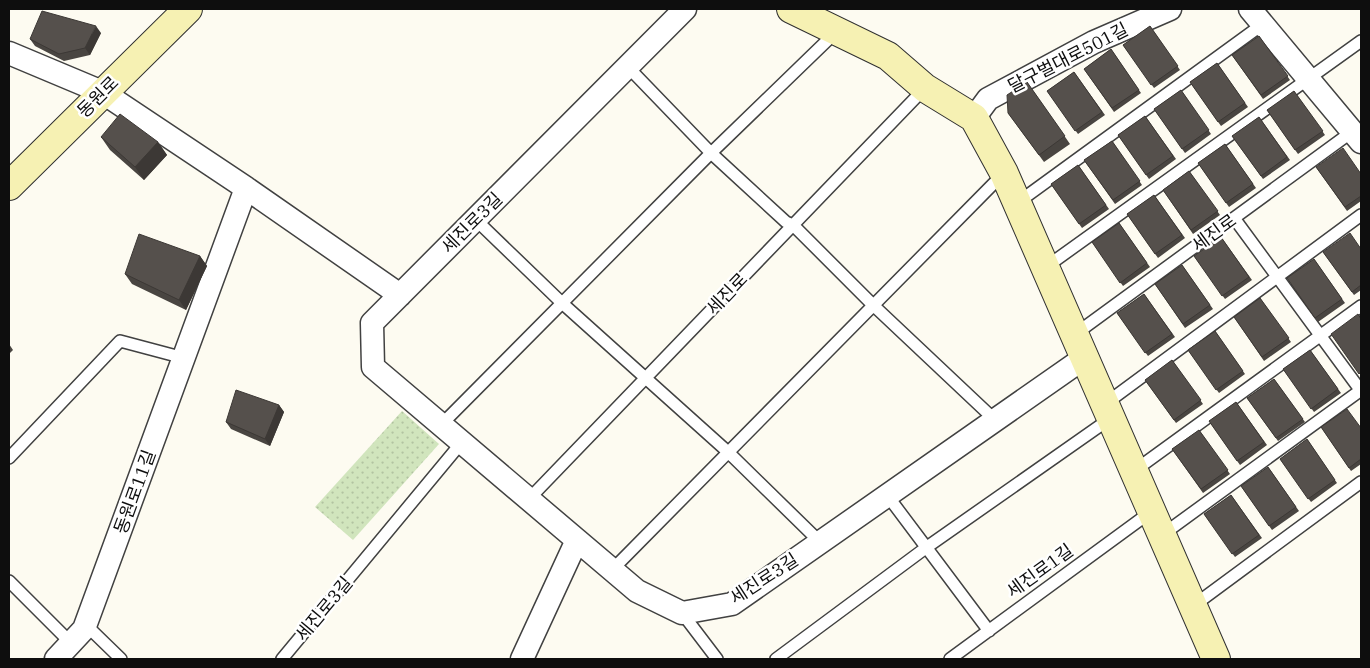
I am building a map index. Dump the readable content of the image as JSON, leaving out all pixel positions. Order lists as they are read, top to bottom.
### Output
{
  "streets": {
    "street": [
      "달구벌대로501길",
      "동원로",
      "세진로3길",
      "동원로11길"
    ],
    "lane": ["세진로", "세진로1길"]
  },
  "crossings": [
    ["세진로3길", "세진로"]
  ]
}
